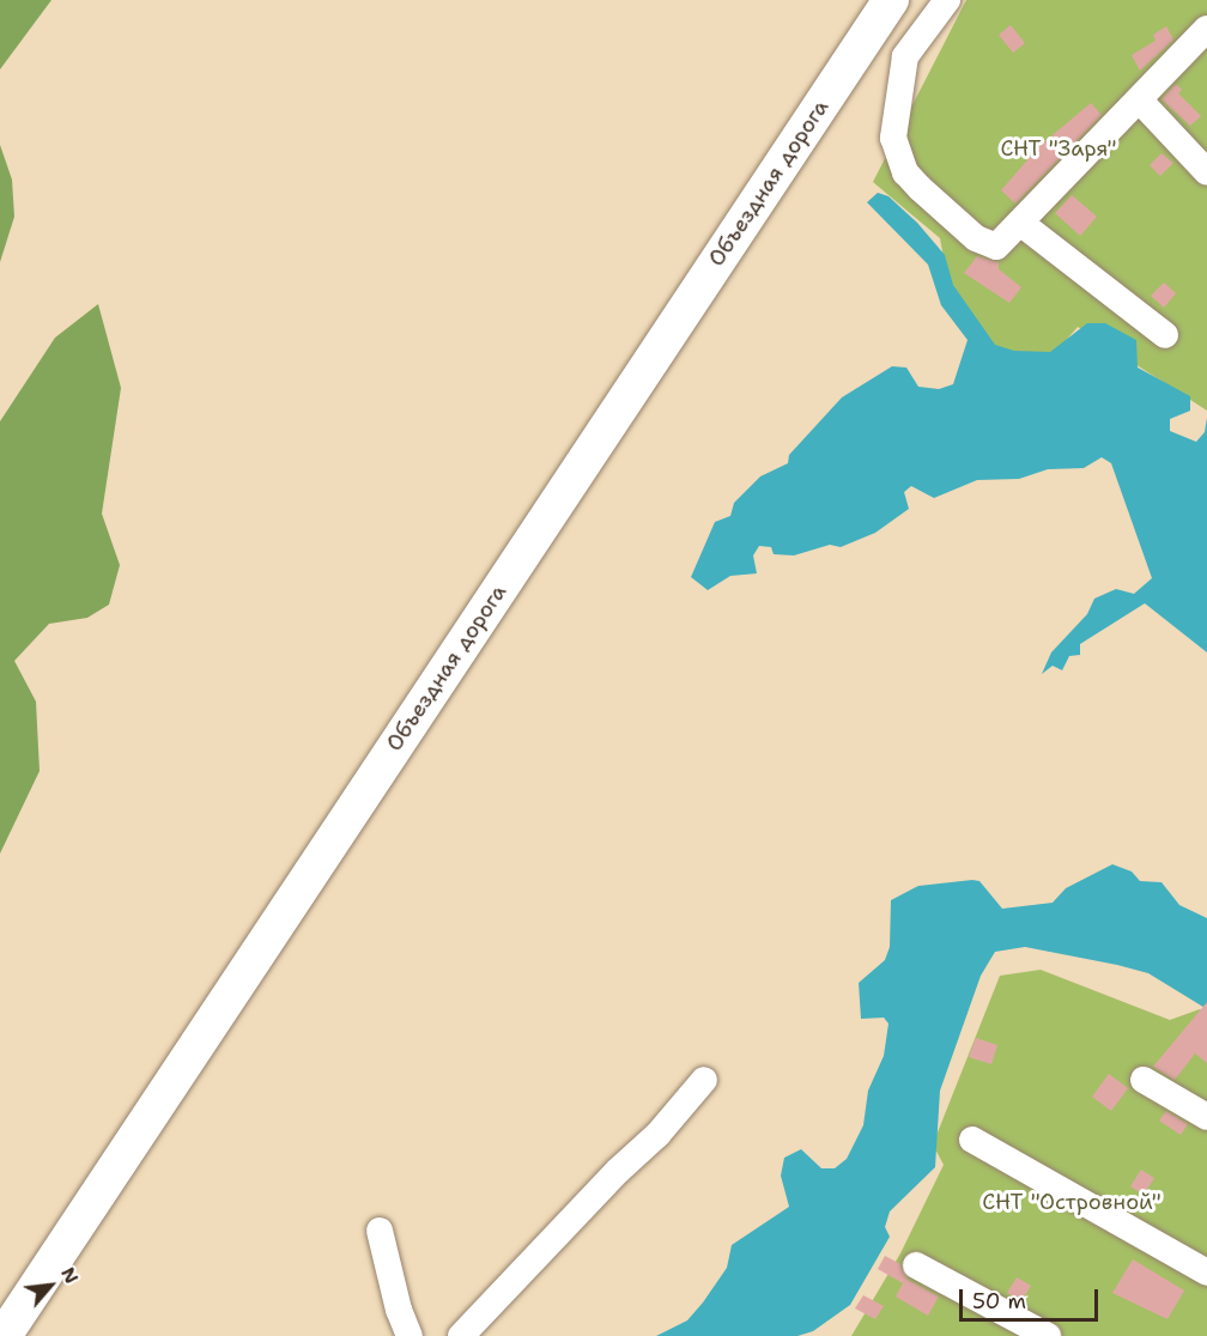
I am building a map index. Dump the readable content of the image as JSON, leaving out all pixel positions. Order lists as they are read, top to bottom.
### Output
{
  "streets": {
    "main road": ["Объездная дорога"]
  },
  "parks": ["СНТ \"Заря\"", "СНТ \"Островной\""],
  "scale_bar": "50 m",
  "north": "top right"
}
